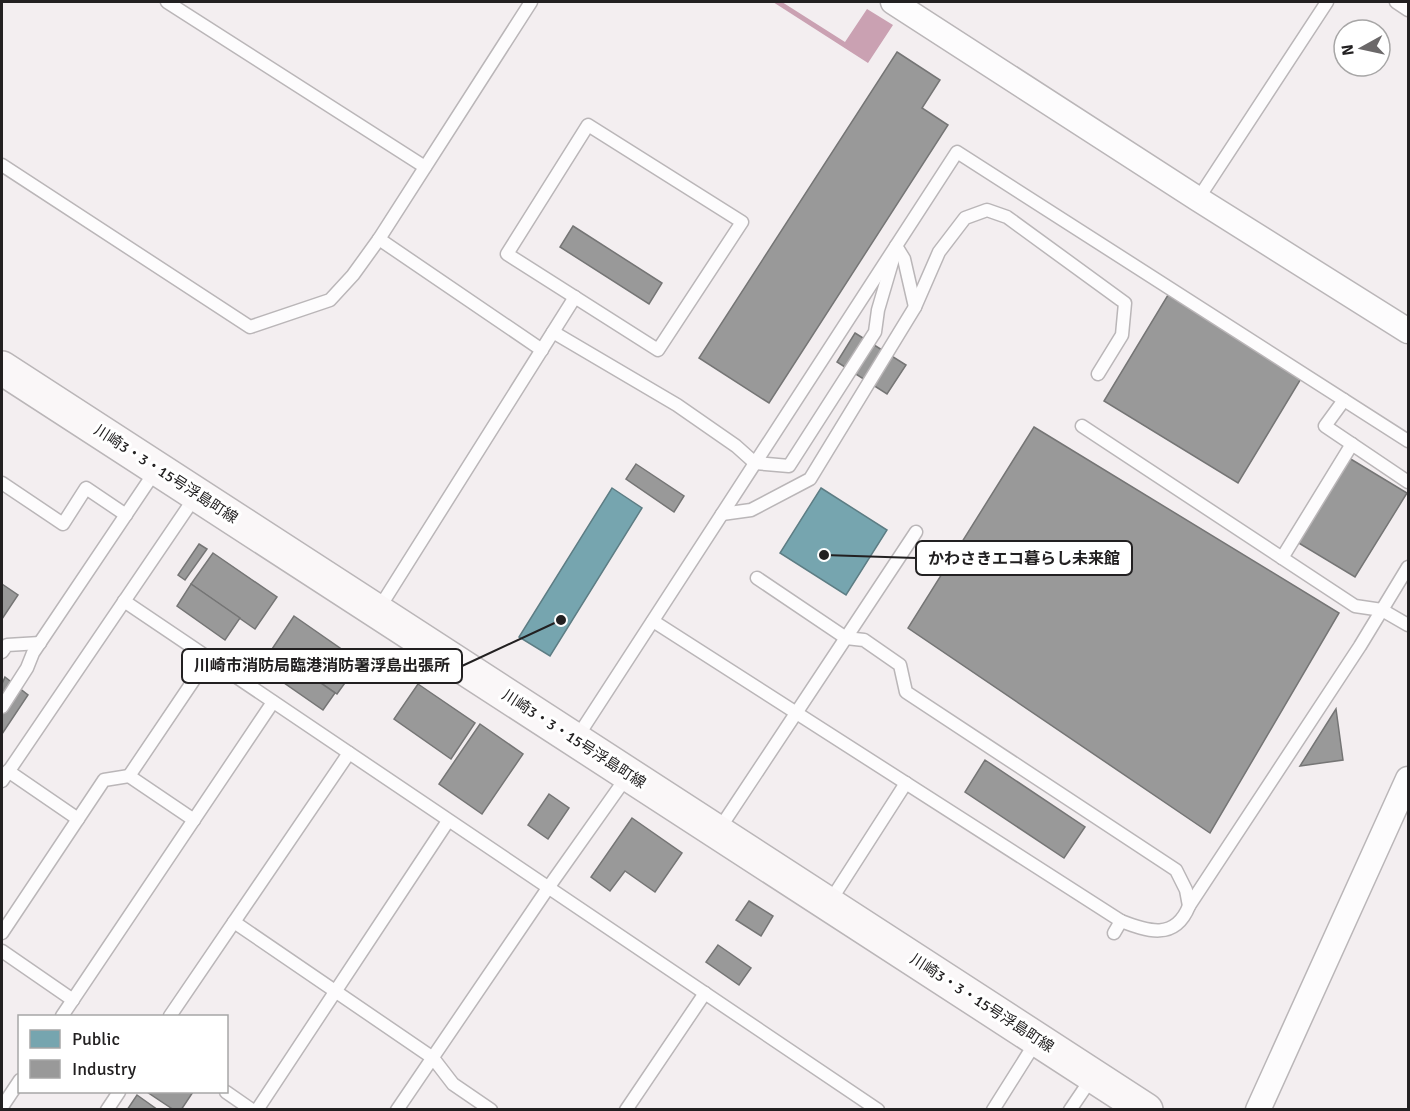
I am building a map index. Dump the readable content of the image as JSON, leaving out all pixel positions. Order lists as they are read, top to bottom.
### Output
{
  "streets": {
    "street": ["川崎3・3・15号浮島町線"]
  },
  "places": ["かわさきエコ暮らし未来館", "川崎市消防局臨港消防署浮島出張所"],
  "legend": ["Public", "Industry"],
  "north": "left"
}
